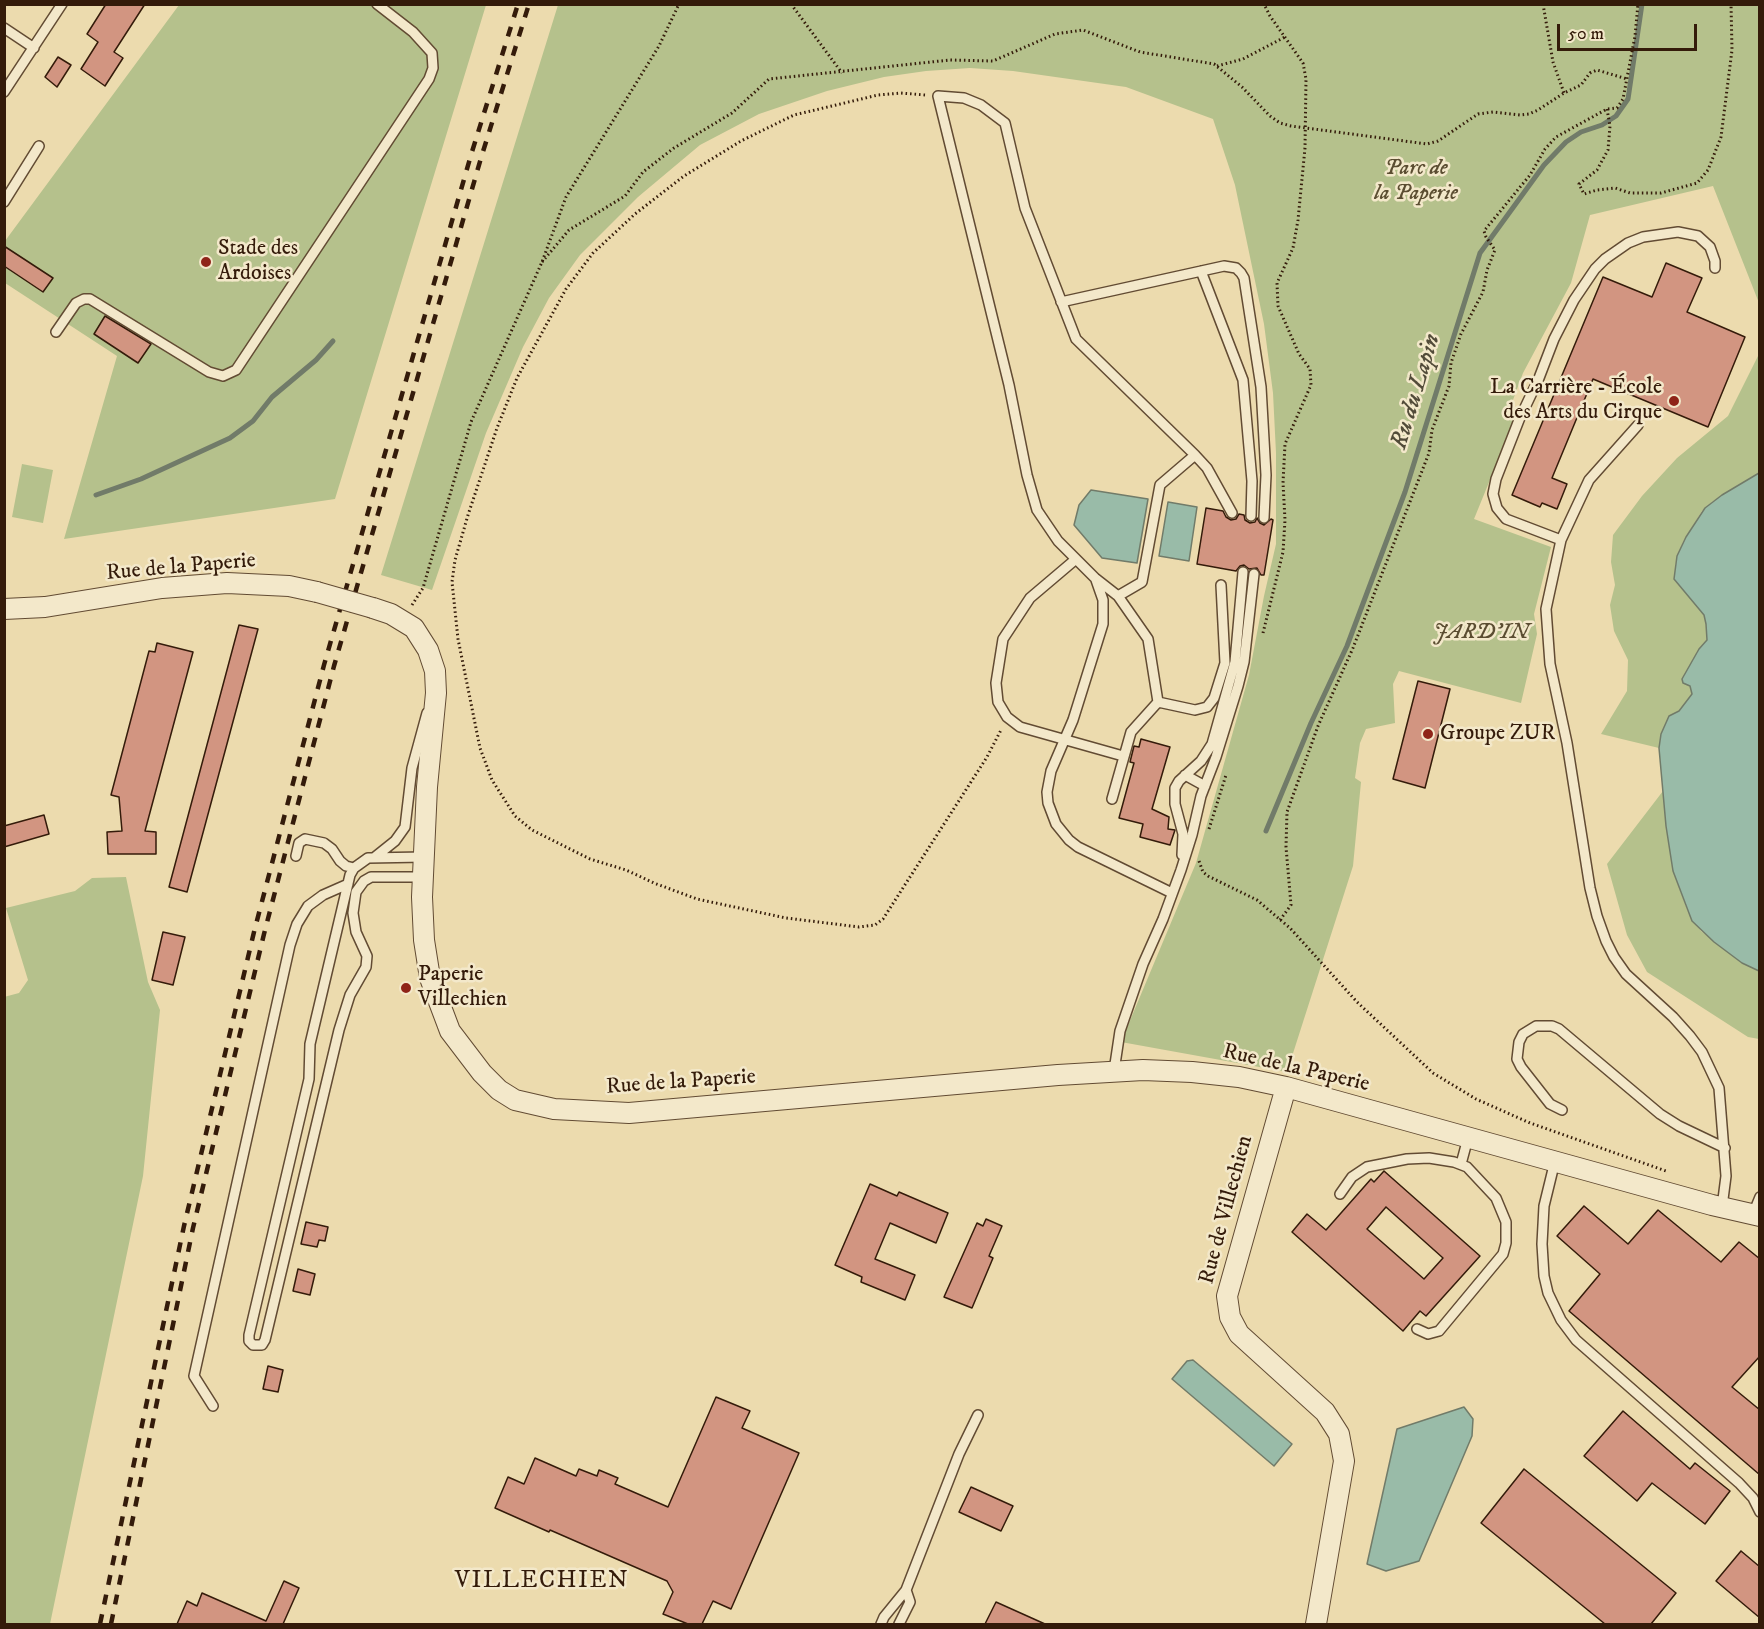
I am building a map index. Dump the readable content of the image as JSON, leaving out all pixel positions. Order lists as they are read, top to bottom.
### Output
{
  "streets": {
    "street": ["Rue de la Paperie", "Rue de Villechien"]
  },
  "crossings": [
    ["Rue de la Paperie", "Rue de Villechien"]
  ],
  "districts": ["VILLECHIEN"],
  "water": ["Ru du Lapin"],
  "parks": ["Parc de la Paperie", "JARD'IN"],
  "places": [
    "Stade des Ardoises",
    "La Carrière - École des Arts du Cirque",
    "Groupe ZUR",
    "Paperie Villechien"
  ],
  "scale_bar": "50 m"
}
